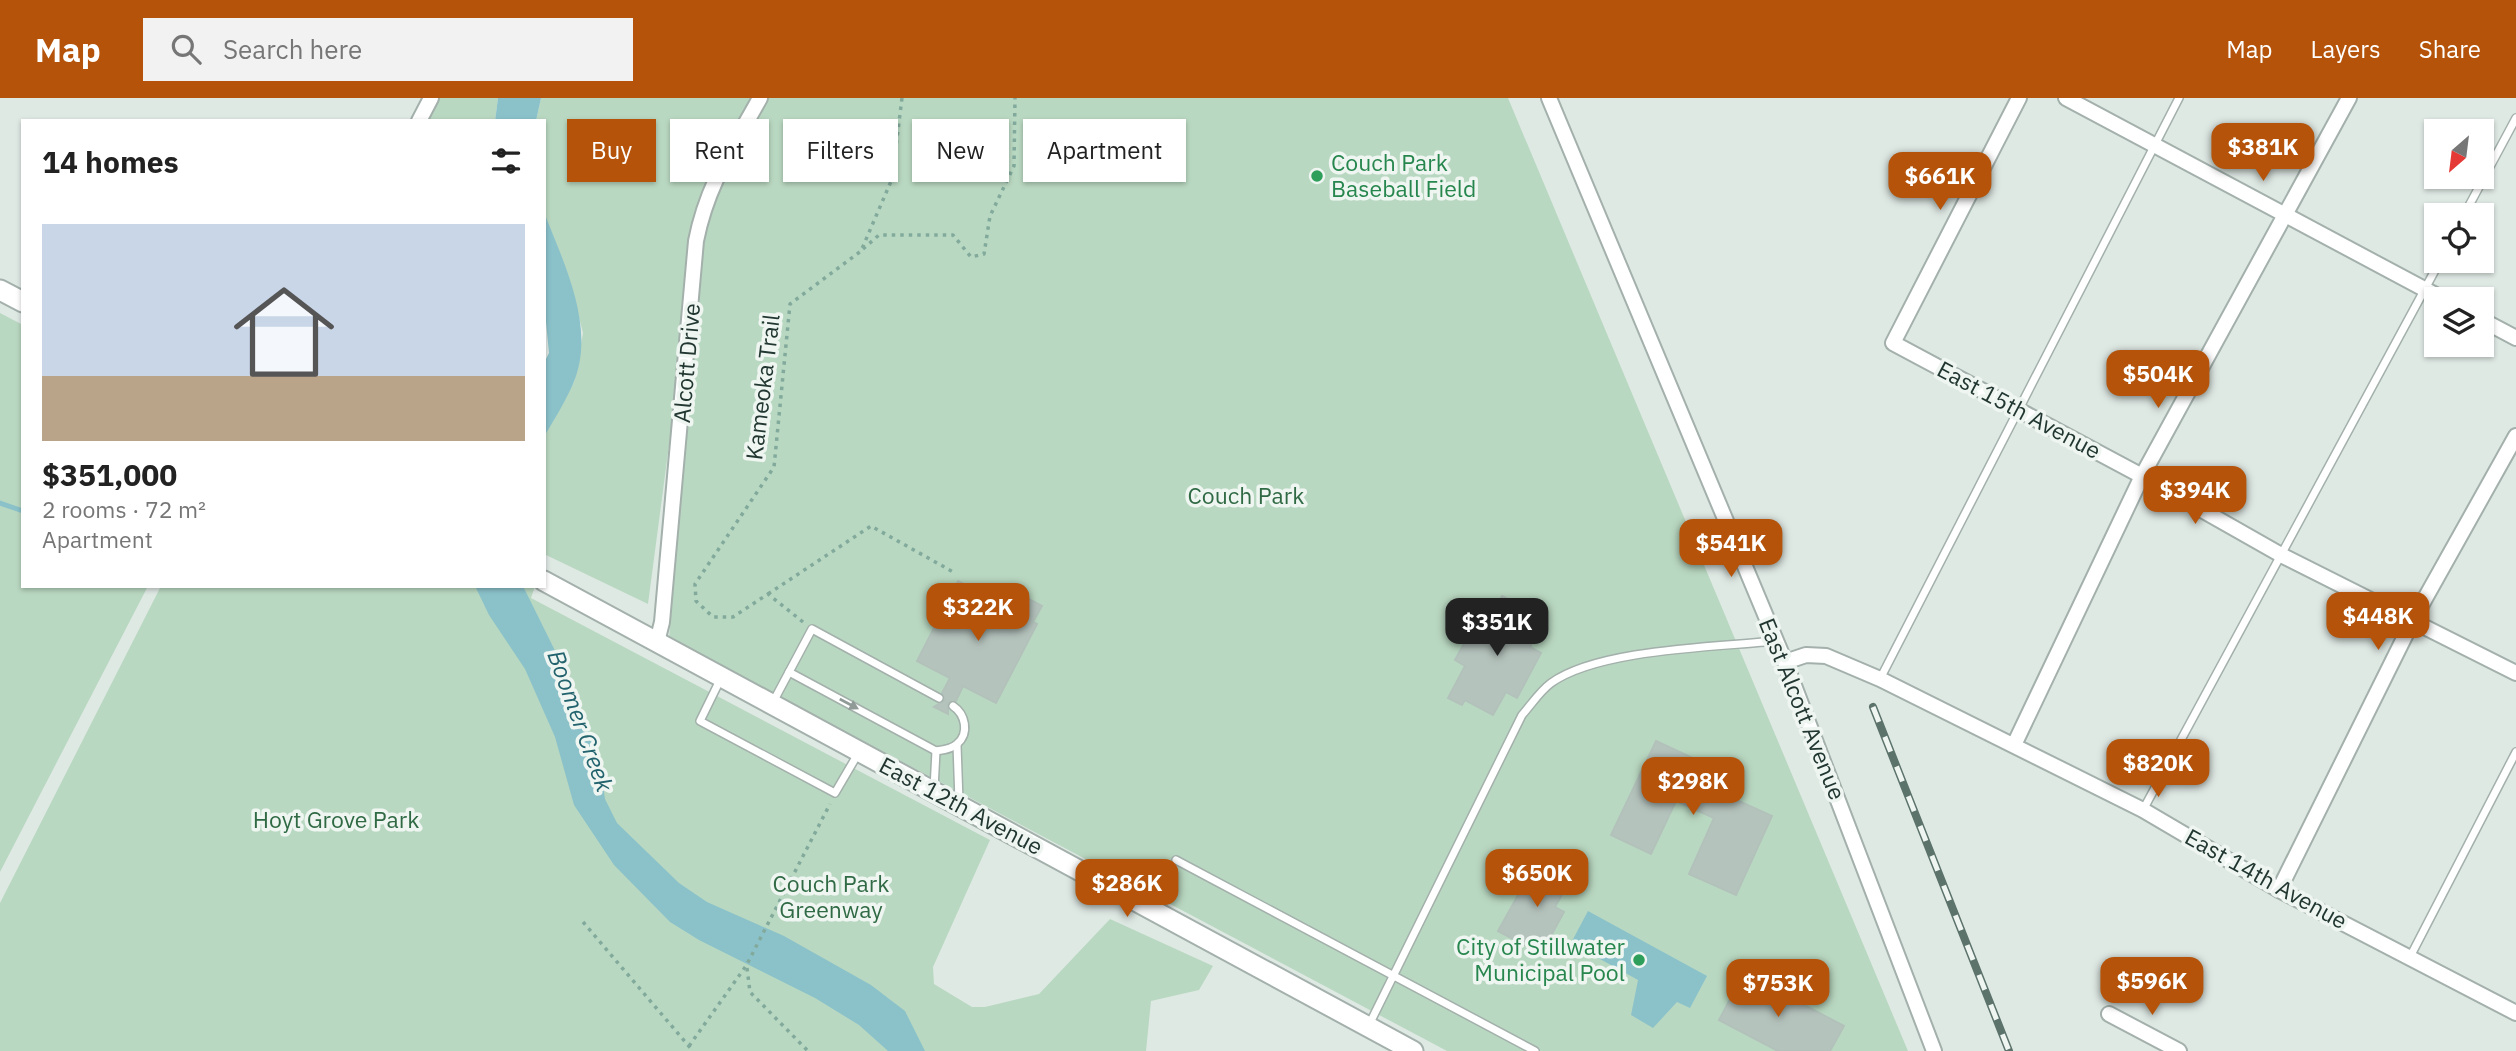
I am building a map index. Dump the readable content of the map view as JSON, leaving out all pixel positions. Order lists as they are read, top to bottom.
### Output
{
  "streets": {
    "street": [
      "Alcott Drive",
      "East 15th Avenue",
      "East Alcott Avenue",
      "East 12th Avenue",
      "East 14th Avenue"
    ],
    "path": ["Kameoka Trail"]
  },
  "crossings": [
    ["Alcott Drive", "East 12th Avenue"],
    ["East Alcott Avenue", "East 14th Avenue"]
  ],
  "water": ["Boomer Creek"],
  "parks": ["Couch Park", "Hoyt Grove Park", "Couch Park Greenway"],
  "places": ["Couch Park Baseball Field", "City of Stillwater Municipal Pool"],
  "north": "bottom left",
  "page": {
    "header": "Map",
    "search": "Search here",
    "nav": ["Map", "Layers", "Share"],
    "chip": [
      "Buy",
      "Rent",
      "Filters",
      "New",
      "Apartment"
    ],
    "heading": "14 homes",
    "price": [
      "$381K",
      "$661K",
      "$504K",
      "$394K",
      "$541K",
      "$322K",
      "$448K",
      "$351K",
      "$820K",
      "$298K",
      "$650K",
      "$286K",
      "$596K",
      "$753K"
    ],
    "list": [
      {
        "name": "$351,000",
        "note": "2 rooms · 72 m² · Apartment"
      }
    ]
  }
}
